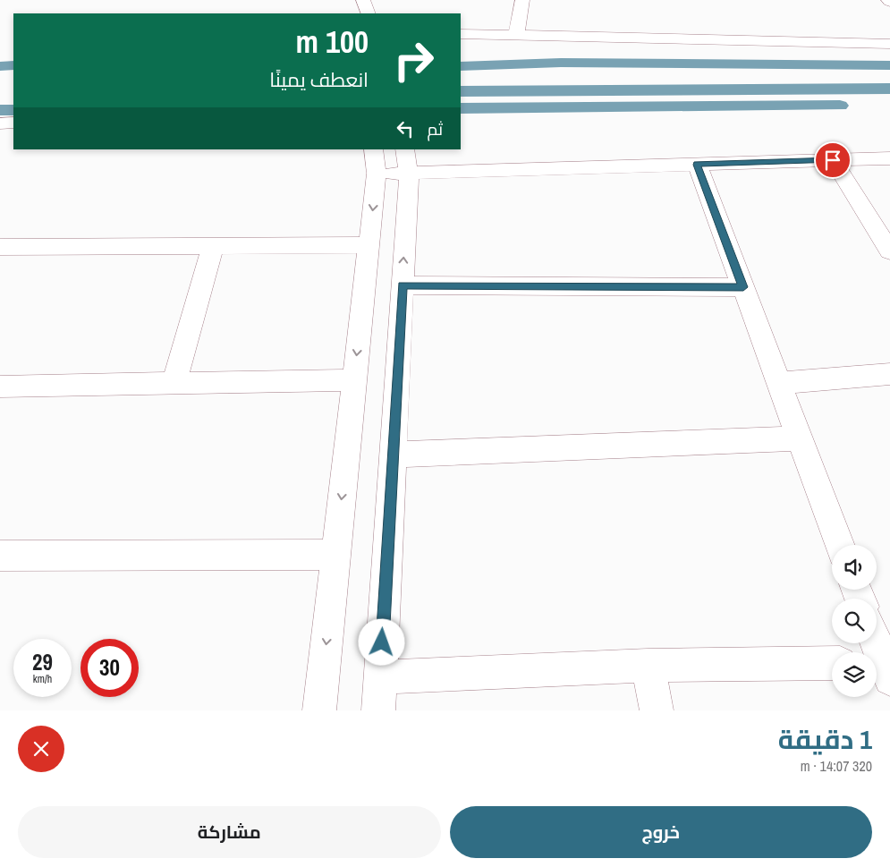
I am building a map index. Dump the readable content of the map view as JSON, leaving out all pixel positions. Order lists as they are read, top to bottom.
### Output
{
  "page": {
    "turn": ["100 m", "انعطف يمينًا"],
    "then": "ثم",
    "speed": "29 km/h",
    "limit": "30",
    "heading": ["1 دقيقة", "320 m · 14:07"],
    "buttons": ["خروج", "مشاركة"]
  }
}
